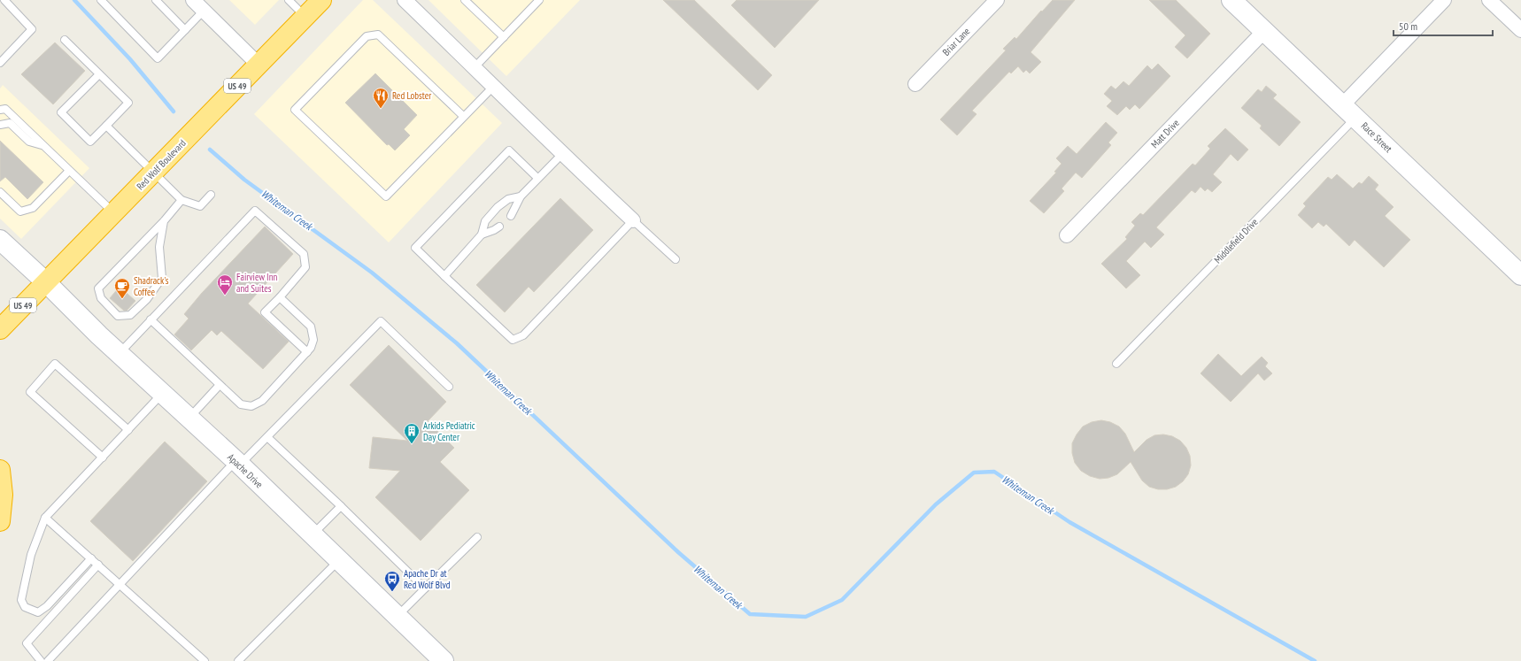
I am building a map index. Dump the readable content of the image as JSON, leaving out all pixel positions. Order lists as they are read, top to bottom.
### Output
{
  "streets": {
    "highway": ["US 49", "Red Wolf Boulevard"],
    "street": [
      "Briar Lane",
      "Matt Drive",
      "Race Street",
      "Apache Drive"
    ],
    "lane": ["Middlefield Drive"]
  },
  "crossings": [
    ["Matt Drive", "Race Street"],
    ["Race Street", "Middlefield Drive"],
    ["Red Wolf Boulevard", "Apache Drive"]
  ],
  "water": ["Whiteman Creek"],
  "places": {
    "restaurant": ["Red Lobster"],
    "hotel": ["Fairview Inn and Suites"],
    "cafe": ["Shadrack's Coffee"],
    "building": ["Arkids Pediatric Day Center"],
    "bus stop": ["Apache Dr at Red Wolf Blvd"]
  },
  "scale_bar": "50 m"
}
